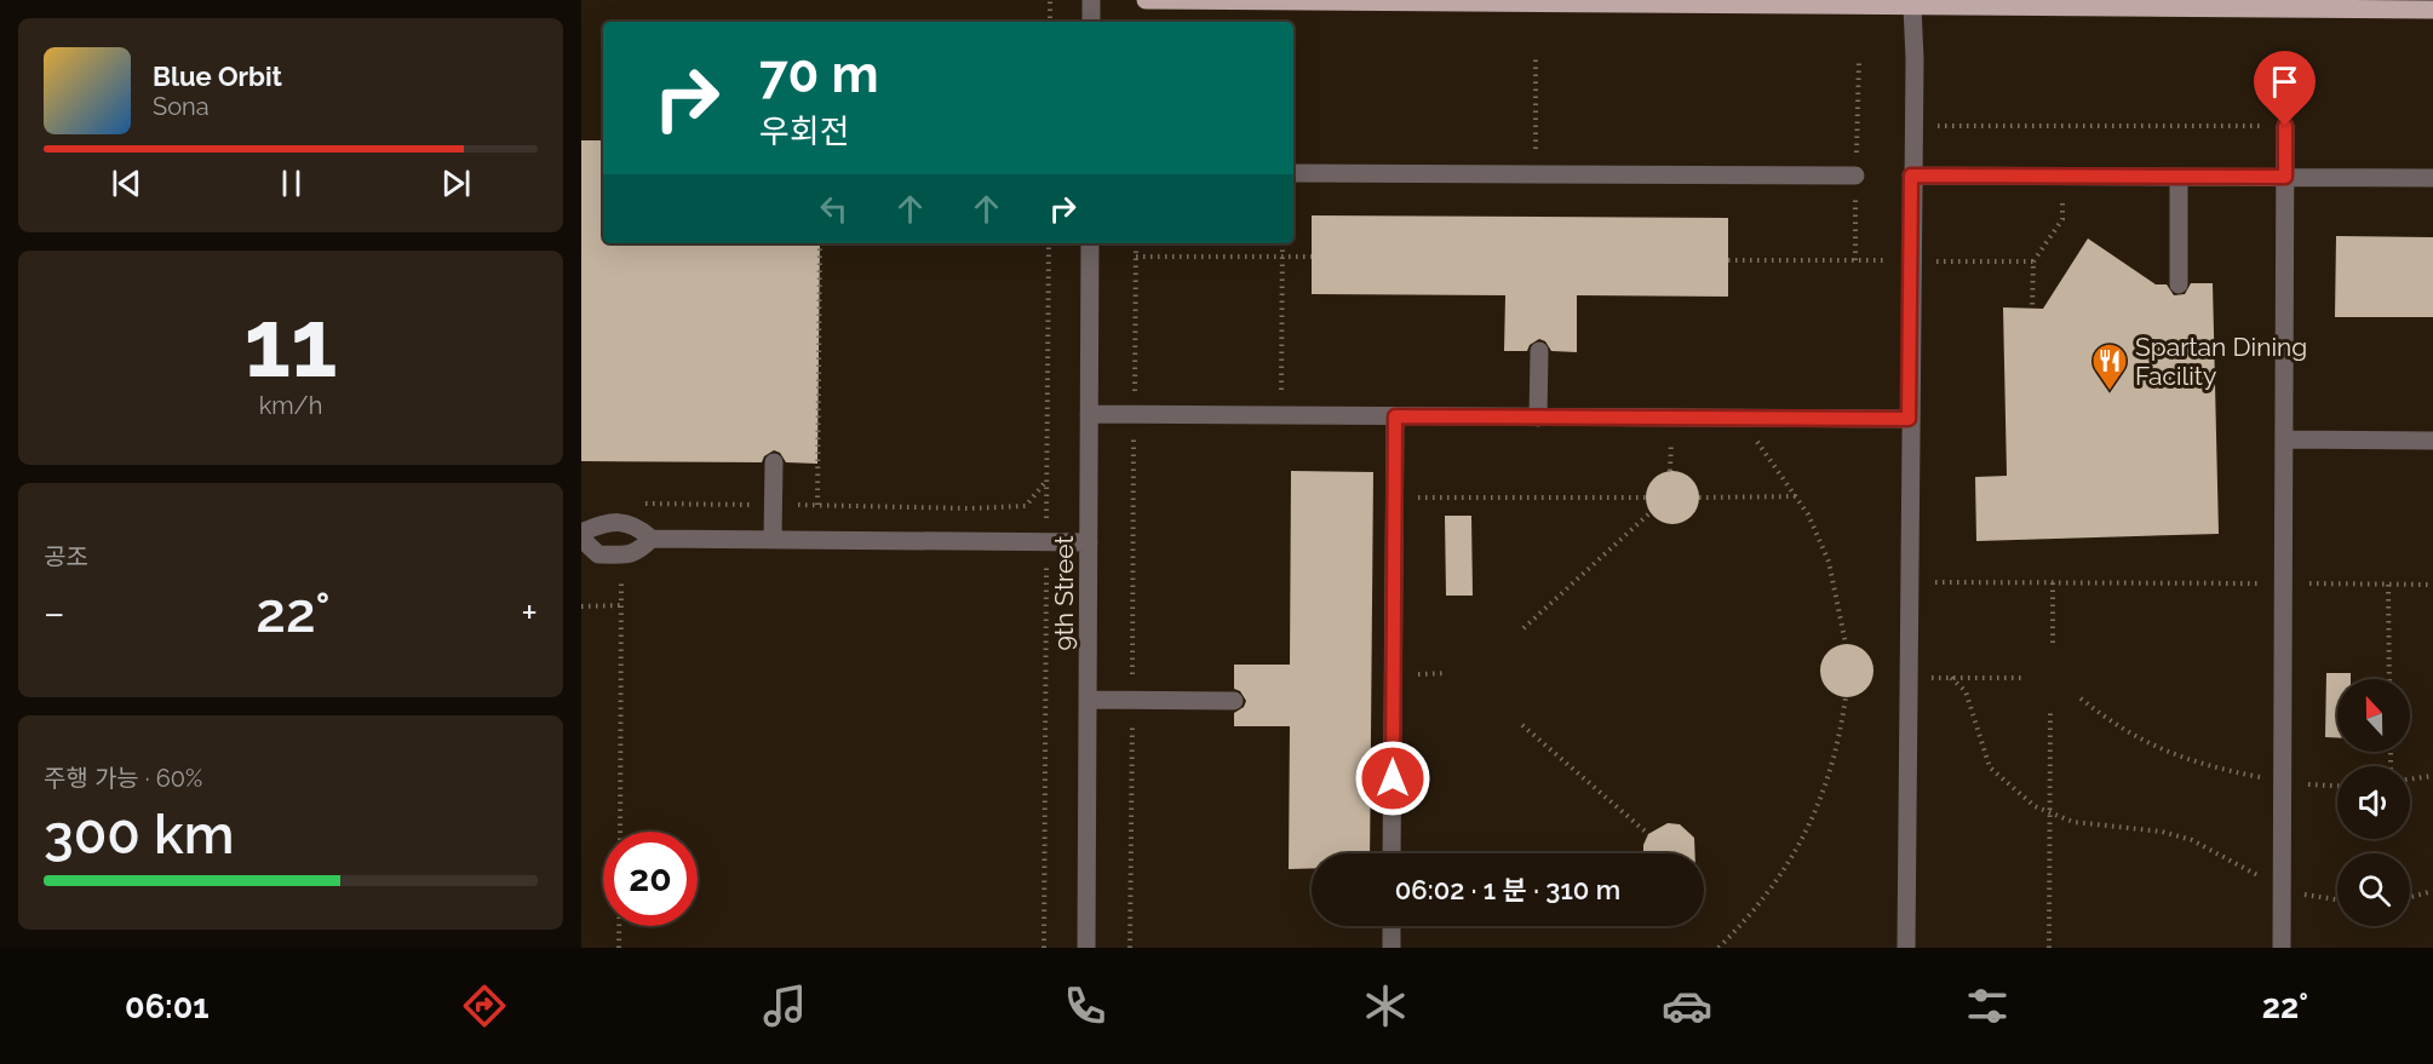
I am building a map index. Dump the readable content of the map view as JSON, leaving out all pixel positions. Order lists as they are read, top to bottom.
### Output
{
  "streets": {
    "street": ["9th Street"]
  },
  "places": {
    "restaurant": ["Spartan Dining Facility"]
  },
  "north": "top",
  "page": {
    "turn": ["70 m", "우회전"],
    "song": ["Blue Orbit", "Sona"],
    "tile": [
      ["11", "km/h"],
      "공조",
      ["주행 가능 · 60%", "300 km"]
    ],
    "heat": ["−", "22°", "+"],
    "limit": "20",
    "trip": "06:02 · 1 분 · 310 m",
    "tabs": ["06:01", "22°"]
  }
}
